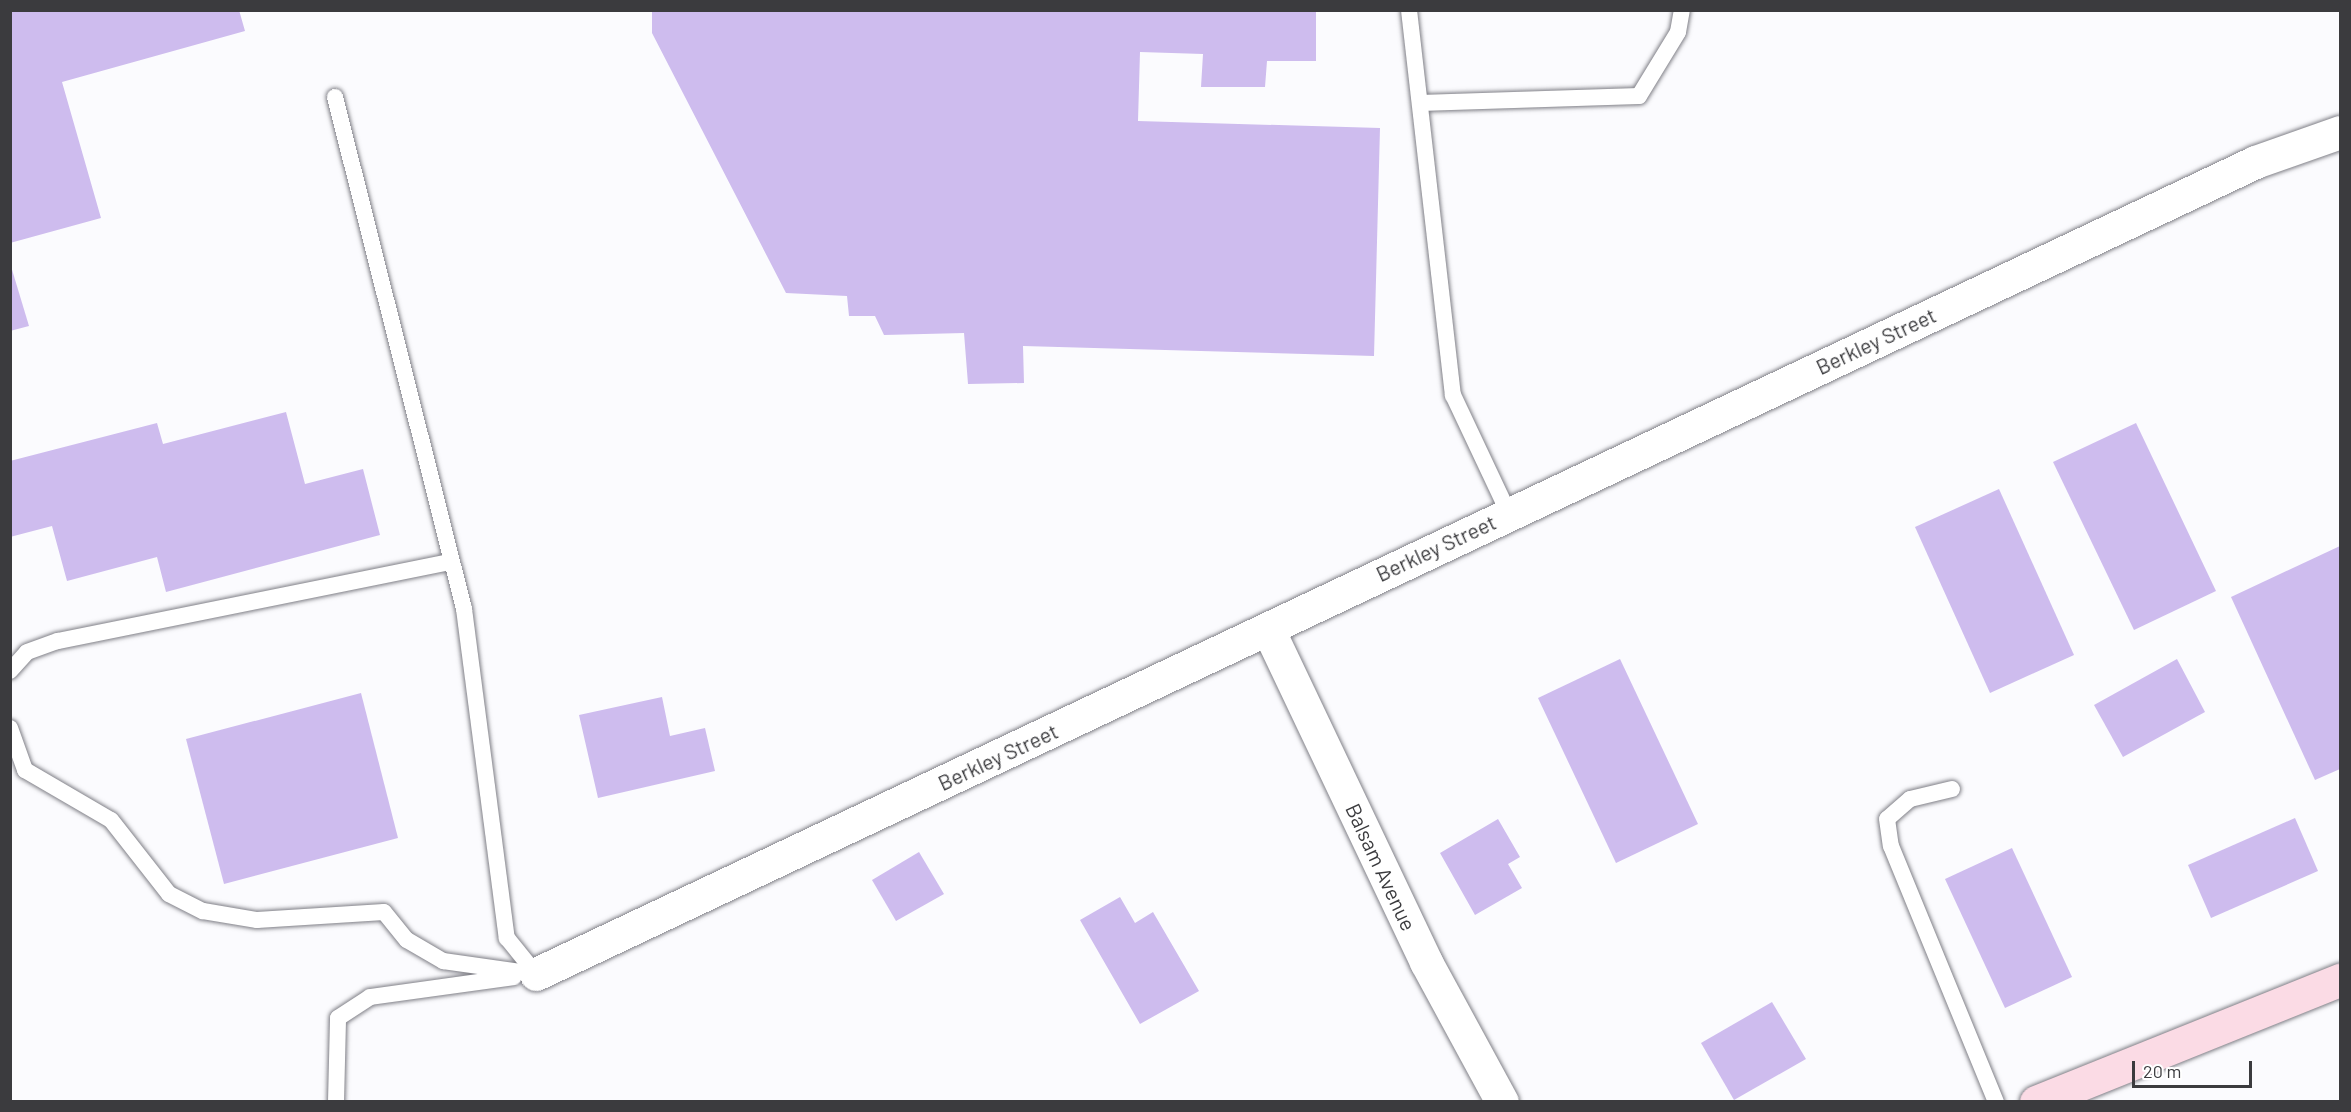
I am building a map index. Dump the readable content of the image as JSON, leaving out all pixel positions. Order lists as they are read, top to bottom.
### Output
{
  "streets": {
    "street": ["Berkley Street", "Balsam Avenue"]
  },
  "crossings": [
    ["Berkley Street", "Balsam Avenue"]
  ],
  "scale_bar": "20 m"
}
